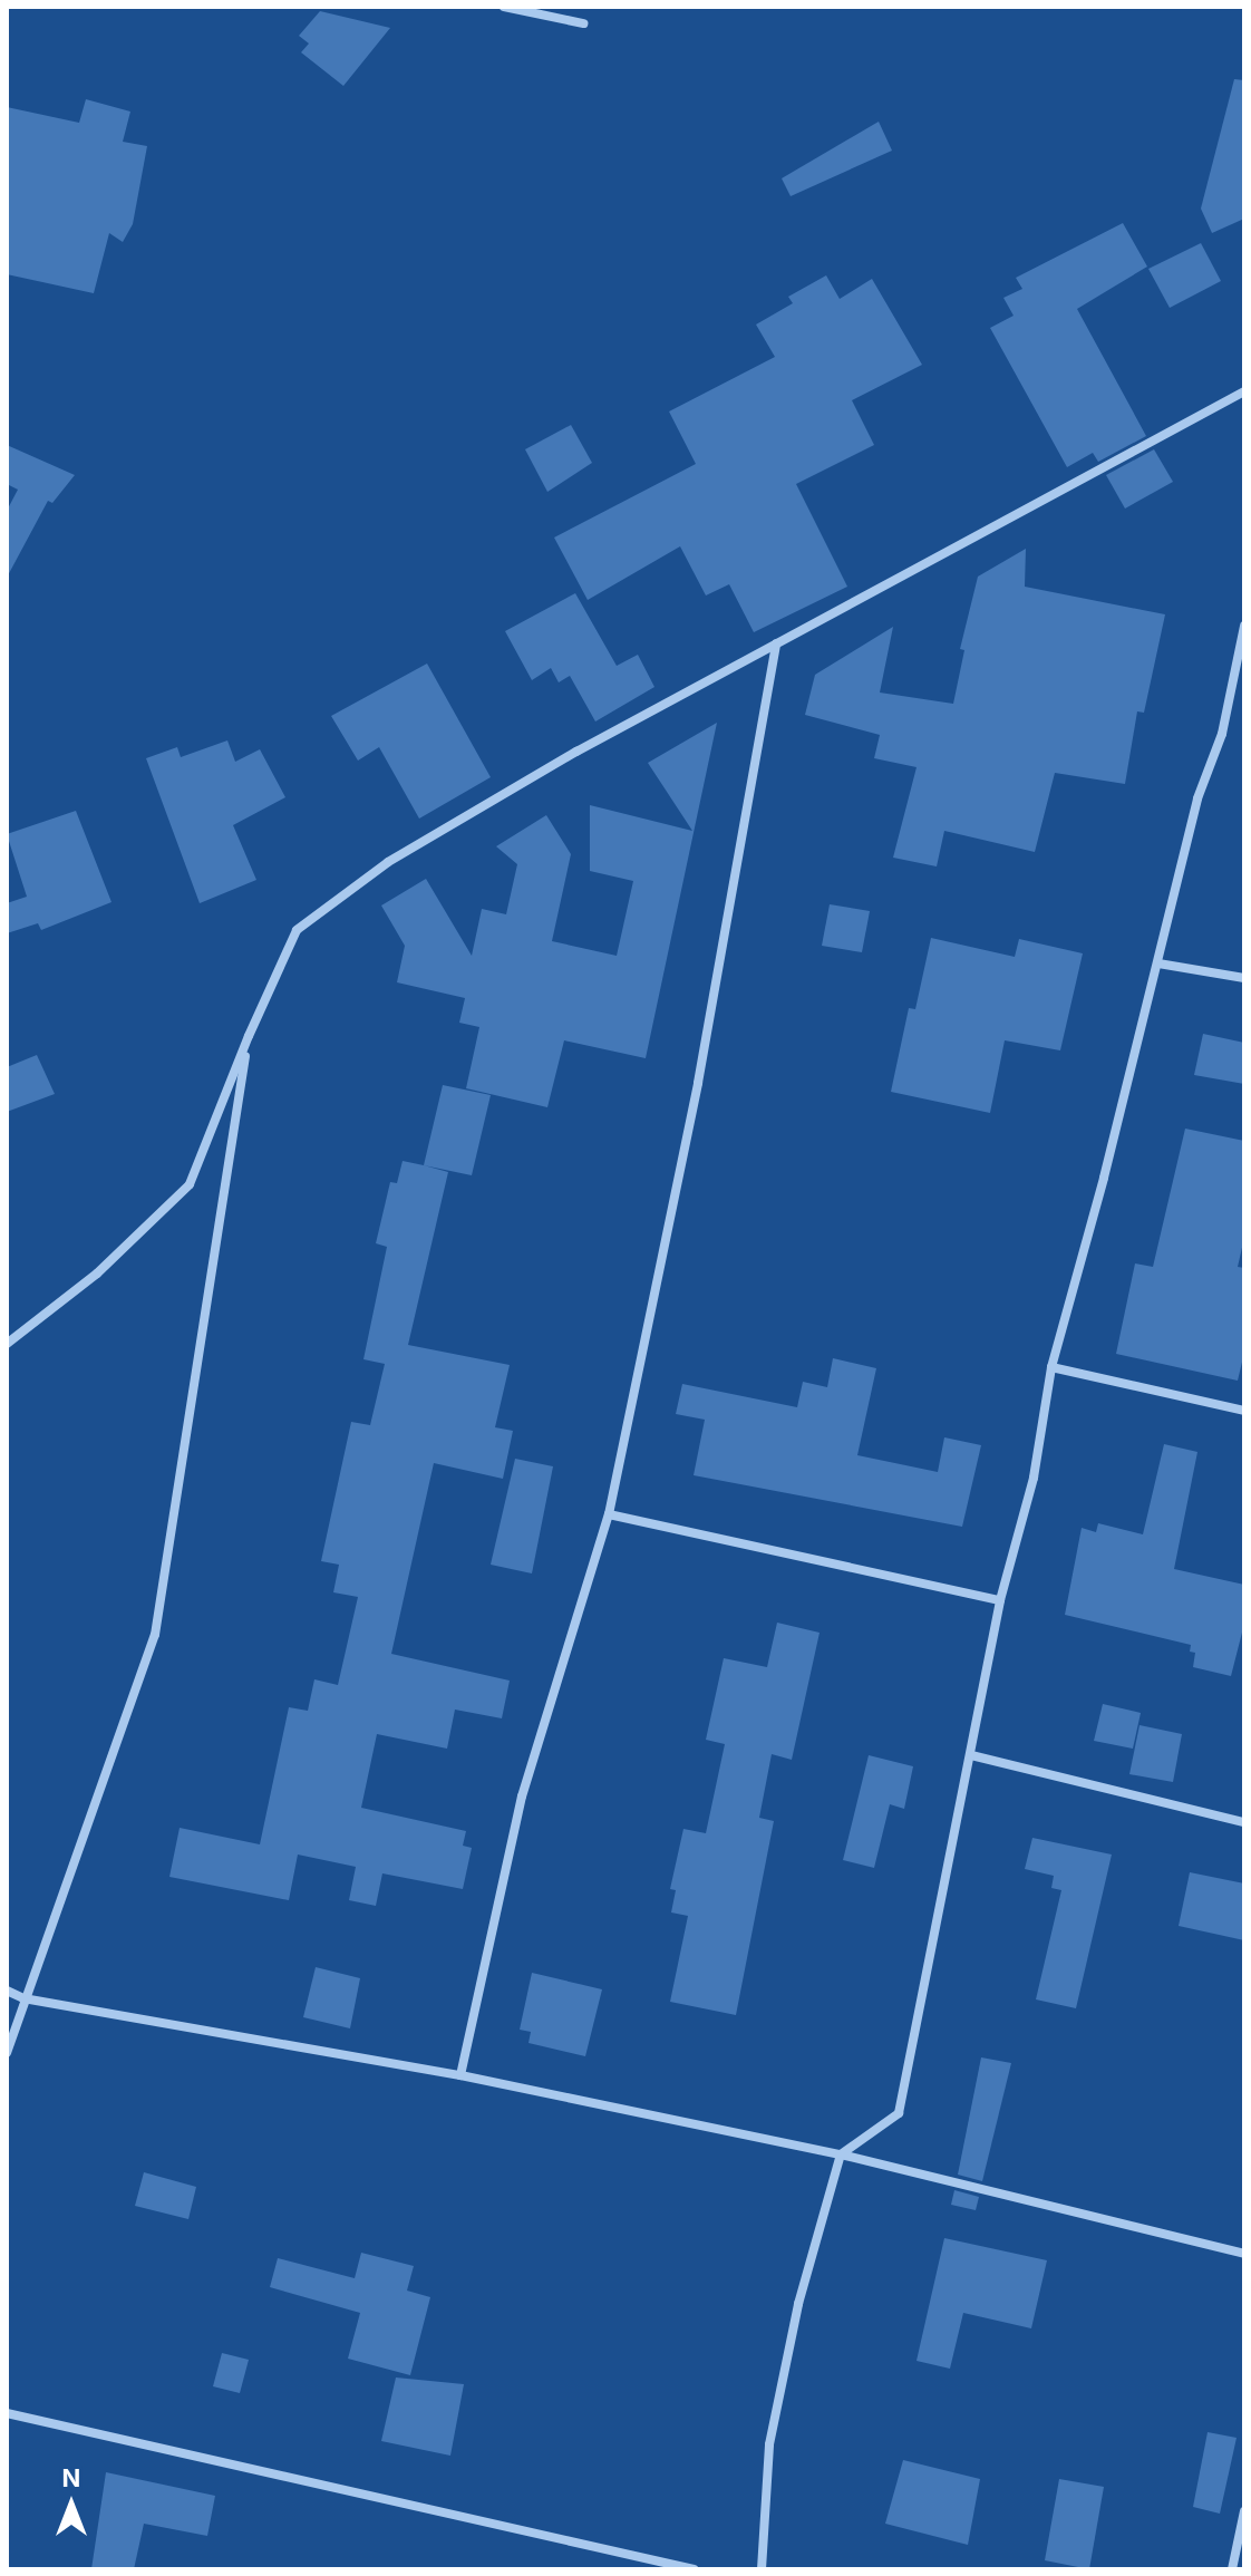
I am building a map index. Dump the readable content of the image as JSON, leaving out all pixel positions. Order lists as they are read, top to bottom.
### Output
{
  "north": "top"
}
